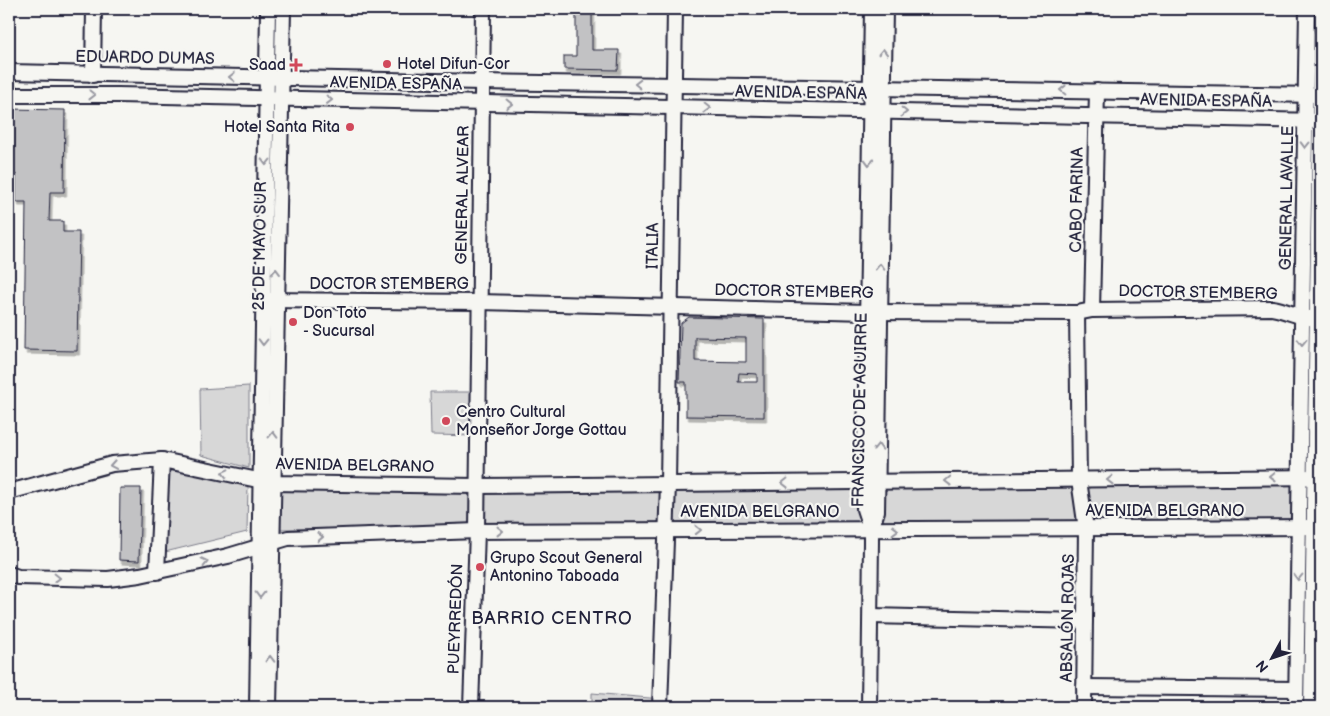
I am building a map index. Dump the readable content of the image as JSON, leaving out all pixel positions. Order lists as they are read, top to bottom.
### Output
{
  "streets": {
    "street": [
      "EDUARDO DUMAS",
      "AVENIDA ESPAÑA",
      "GENERAL ALVEAR",
      "GENERAL LAVALLE",
      "CABO FARINA",
      "25 DE MAYO SUR",
      "ITALIA",
      "DOCTOR STEMBERG",
      "FRANCISCO DE AGUIRRE",
      "AVENIDA BELGRANO",
      "ABSALÓN ROJAS",
      "PUEYRREDÓN"
    ]
  },
  "crossings": [
    ["EDUARDO DUMAS", "AVENIDA ESPAÑA"],
    ["EDUARDO DUMAS", "25 DE MAYO SUR"],
    ["AVENIDA ESPAÑA", "GENERAL ALVEAR"],
    ["AVENIDA ESPAÑA", "GENERAL LAVALLE"],
    ["AVENIDA ESPAÑA", "CABO FARINA"],
    ["AVENIDA ESPAÑA", "25 DE MAYO SUR"],
    ["AVENIDA ESPAÑA", "ITALIA"],
    ["AVENIDA ESPAÑA", "FRANCISCO DE AGUIRRE"],
    ["GENERAL ALVEAR", "DOCTOR STEMBERG"],
    ["GENERAL ALVEAR", "AVENIDA BELGRANO"],
    ["GENERAL ALVEAR", "PUEYRREDÓN"],
    ["GENERAL LAVALLE", "DOCTOR STEMBERG"],
    ["GENERAL LAVALLE", "AVENIDA BELGRANO"],
    ["CABO FARINA", "DOCTOR STEMBERG"],
    ["25 DE MAYO SUR", "DOCTOR STEMBERG"],
    ["25 DE MAYO SUR", "AVENIDA BELGRANO"],
    ["ITALIA", "DOCTOR STEMBERG"],
    ["ITALIA", "AVENIDA BELGRANO"],
    ["DOCTOR STEMBERG", "FRANCISCO DE AGUIRRE"],
    ["FRANCISCO DE AGUIRRE", "AVENIDA BELGRANO"],
    ["AVENIDA BELGRANO", "ABSALÓN ROJAS"],
    ["AVENIDA BELGRANO", "PUEYRREDÓN"]
  ],
  "districts": ["BARRIO CENTRO"],
  "places": {
    "other": [
      "Hotel Difun-Cor",
      "Hotel Santa Rita",
      "Don Toto - Sucursal",
      "Centro Cultural Monseñor Jorge Gottau",
      "Grupo Scout General Antonino Taboada"
    ],
    "health": ["Saad"]
  },
  "north": "bottom left"
}
